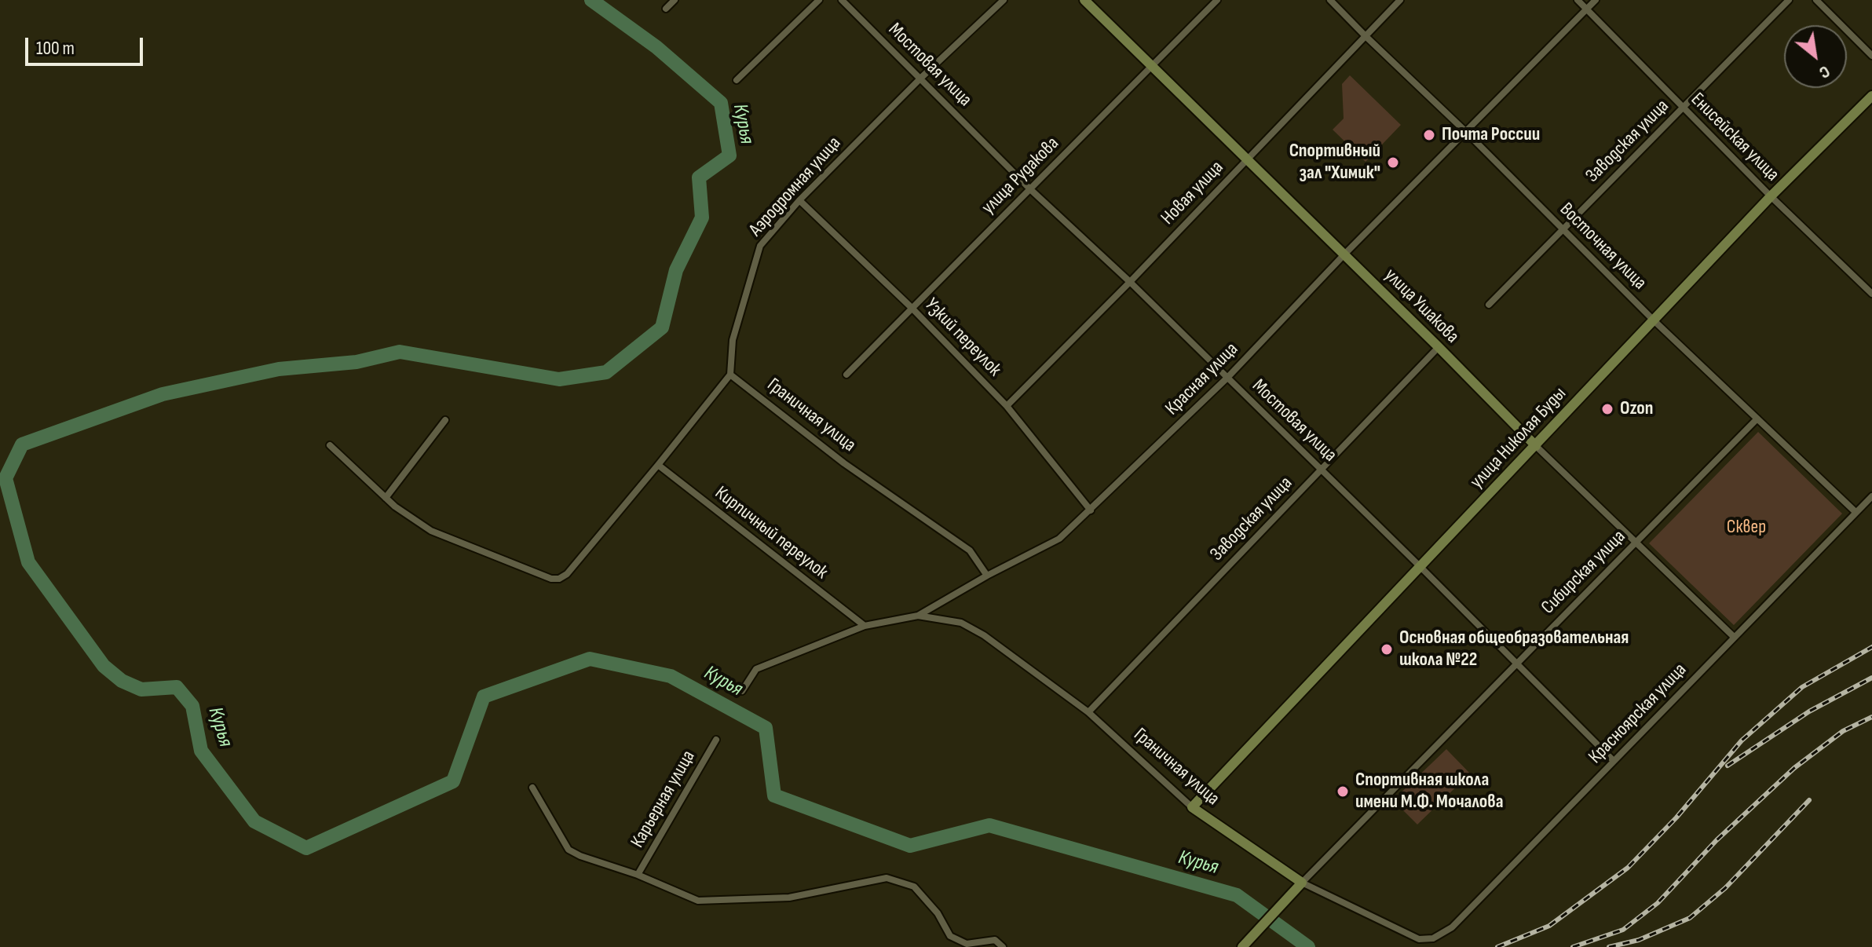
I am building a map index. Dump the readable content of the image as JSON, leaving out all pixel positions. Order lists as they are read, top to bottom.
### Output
{
  "streets": {
    "street": [
      "Мостовая улица",
      "Енисейская улица",
      "Заводская улица",
      "улица Рудакова",
      "Аэродромная улица",
      "Новая улица",
      "Восточная улица",
      "улица Ушакова",
      "Узкий переулок",
      "Красная улица",
      "Граничная улица",
      "улица Николая Буды",
      "Кирпичный переулок",
      "Сибирская улица",
      "Красноярская улица",
      "Карьерная улица"
    ]
  },
  "crossings": [
    ["Мостовая улица", "Заводская улица"],
    ["Мостовая улица", "улица Рудакова"],
    ["Мостовая улица", "Аэродромная улица"],
    ["Мостовая улица", "Новая улица"],
    ["Мостовая улица", "Красная улица"],
    ["Мостовая улица", "улица Николая Буды"],
    ["Мостовая улица", "Сибирская улица"],
    ["Мостовая улица", "Красноярская улица"],
    ["Енисейская улица", "Заводская улица"],
    ["Енисейская улица", "Красная улица"],
    ["Енисейская улица", "улица Николая Буды"],
    ["Заводская улица", "Восточная улица"],
    ["Заводская улица", "улица Ушакова"],
    ["Заводская улица", "Граничная улица"],
    ["улица Рудакова", "улица Ушакова"],
    ["улица Рудакова", "Узкий переулок"],
    ["Аэродромная улица", "Узкий переулок"],
    ["Аэродромная улица", "Граничная улица"],
    ["Новая улица", "Восточная улица"],
    ["Новая улица", "улица Ушакова"],
    ["Новая улица", "Узкий переулок"],
    ["Восточная улица", "Красная улица"],
    ["Восточная улица", "улица Николая Буды"],
    ["Восточная улица", "Сибирская улица"],
    ["Восточная улица", "Красноярская улица"],
    ["улица Ушакова", "Красная улица"],
    ["улица Ушакова", "улица Николая Буды"],
    ["улица Ушакова", "Сибирская улица"],
    ["улица Ушакова", "Красноярская улица"],
    ["Узкий переулок", "Красная улица"],
    ["Красная улица", "Граничная улица"],
    ["Красная улица", "Кирпичный переулок"],
    ["Граничная улица", "улица Николая Буды"],
    ["Граничная улица", "Сибирская улица"],
    ["Граничная улица", "Красноярская улица"]
  ],
  "water": ["Курья"],
  "parks": ["Сквер"],
  "places": [
    "Почта России",
    "Спортивный зал \"Химик\"",
    "Ozon",
    "Основная общеобразовательная школа №22",
    "Спортивная школа имени М.Ф. Мочалова"
  ],
  "scale_bar": "100 m",
  "north": "bottom right"
}
